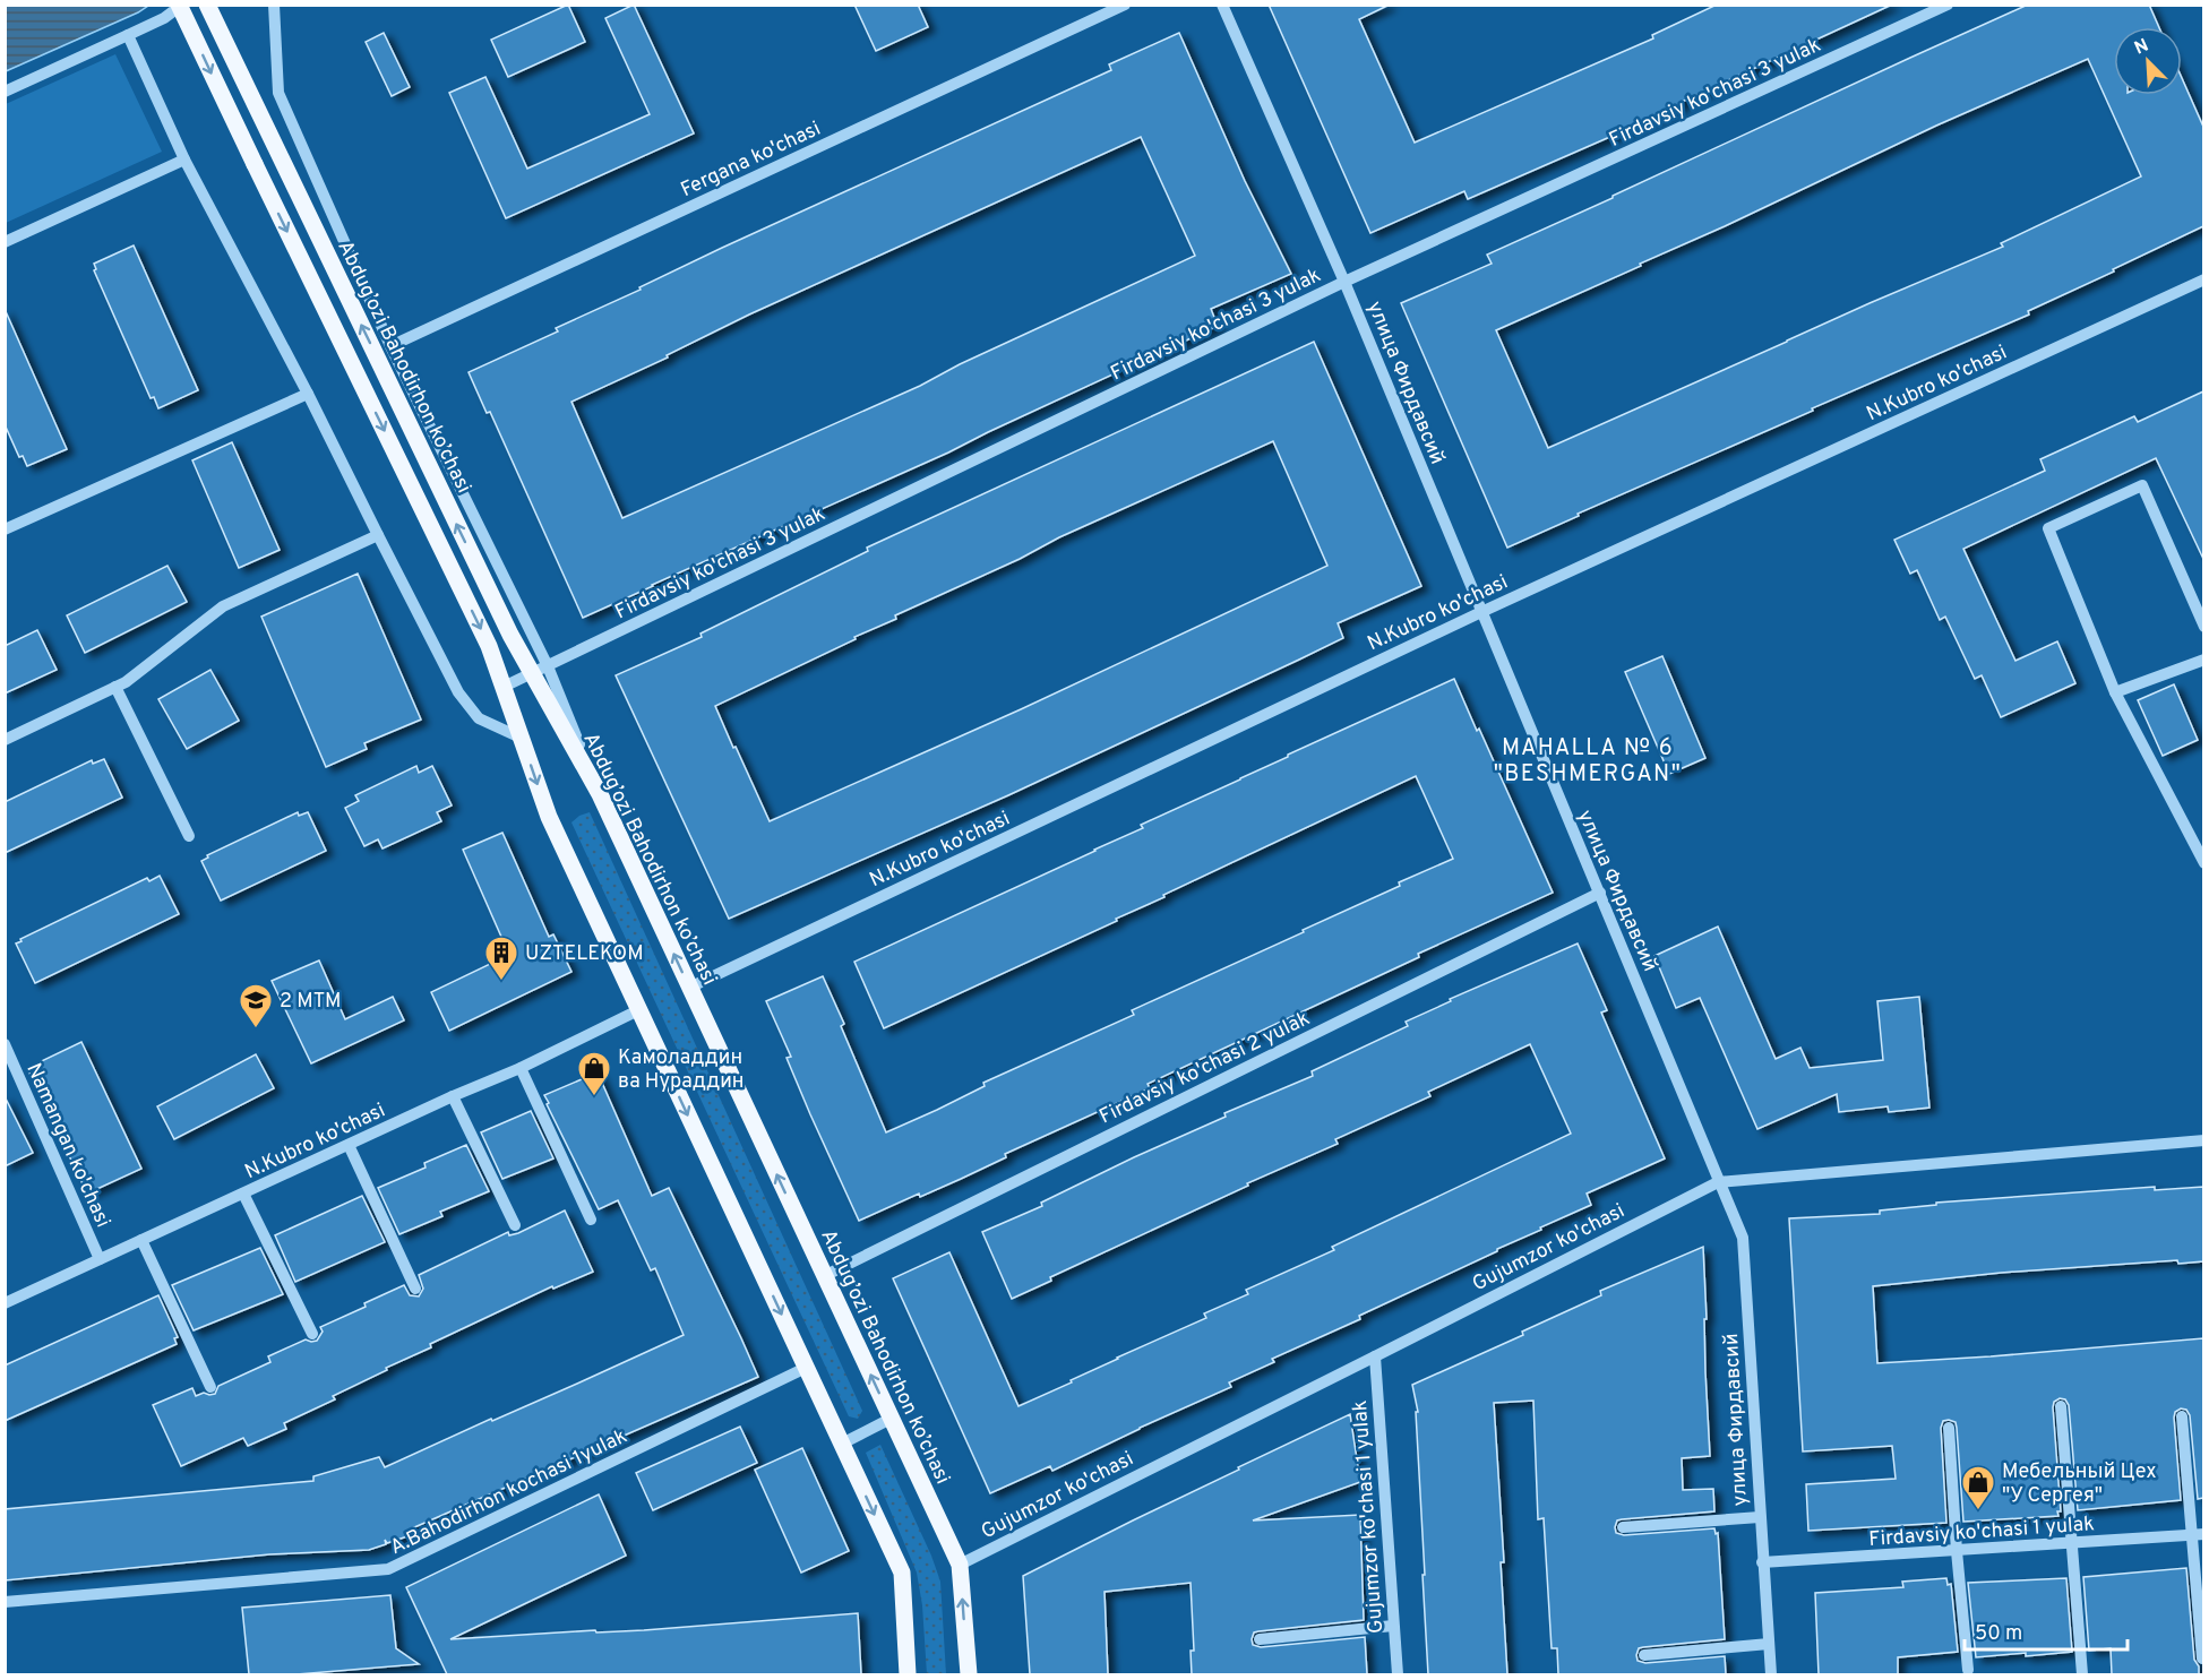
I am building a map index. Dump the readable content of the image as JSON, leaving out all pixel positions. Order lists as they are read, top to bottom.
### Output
{
  "streets": {
    "main road": ["Abdug’ozi Bahodirhon ko’chasi"],
    "street": [
      "Firdavsiy ko'chasi 3 yulak",
      "Fergana ko'chasi",
      "улица Фирдавсий",
      "N.Kubro ko'chasi",
      "Firdavsiy ko'chasi 2 yulak",
      "Namangan ko'chasi",
      "Gujumzor ko'chasi",
      "A.Bahodirhon kochasi 1yulak",
      "Gujumzor ko'chasi 1 yulak",
      "Firdavsiy ko'chasi 1 yulak"
    ]
  },
  "crossings": [
    ["Firdavsiy ko'chasi 3 yulak", "Abdug’ozi Bahodirhon ko’chasi"],
    ["Firdavsiy ko'chasi 3 yulak", "улица Фирдавсий"],
    ["Abdug’ozi Bahodirhon ko’chasi", "N.Kubro ko'chasi"],
    ["Abdug’ozi Bahodirhon ko’chasi", "Firdavsiy ko'chasi 2 yulak"],
    ["Abdug’ozi Bahodirhon ko’chasi", "Gujumzor ko'chasi"],
    ["улица Фирдавсий", "N.Kubro ko'chasi"],
    ["улица Фирдавсий", "Firdavsiy ko'chasi 2 yulak"],
    ["улица Фирдавсий", "Gujumzor ko'chasi"],
    ["улица Фирдавсий", "Firdavsiy ko'chasi 1 yulak"],
    ["N.Kubro ko'chasi", "Namangan ko'chasi"],
    ["Gujumzor ko'chasi", "Gujumzor ko'chasi 1 yulak"]
  ],
  "districts": ["MAHALLA № 6 \"BESHMERGAN\""],
  "places": {
    "building": ["UZTELEKOM"],
    "school or university": ["2 MTM"],
    "shop": ["Камоладдин ва Нураддин", "Мебельный Цех \"У Сергея\""]
  },
  "scale_bar": "50 m",
  "north": "top left"
}
